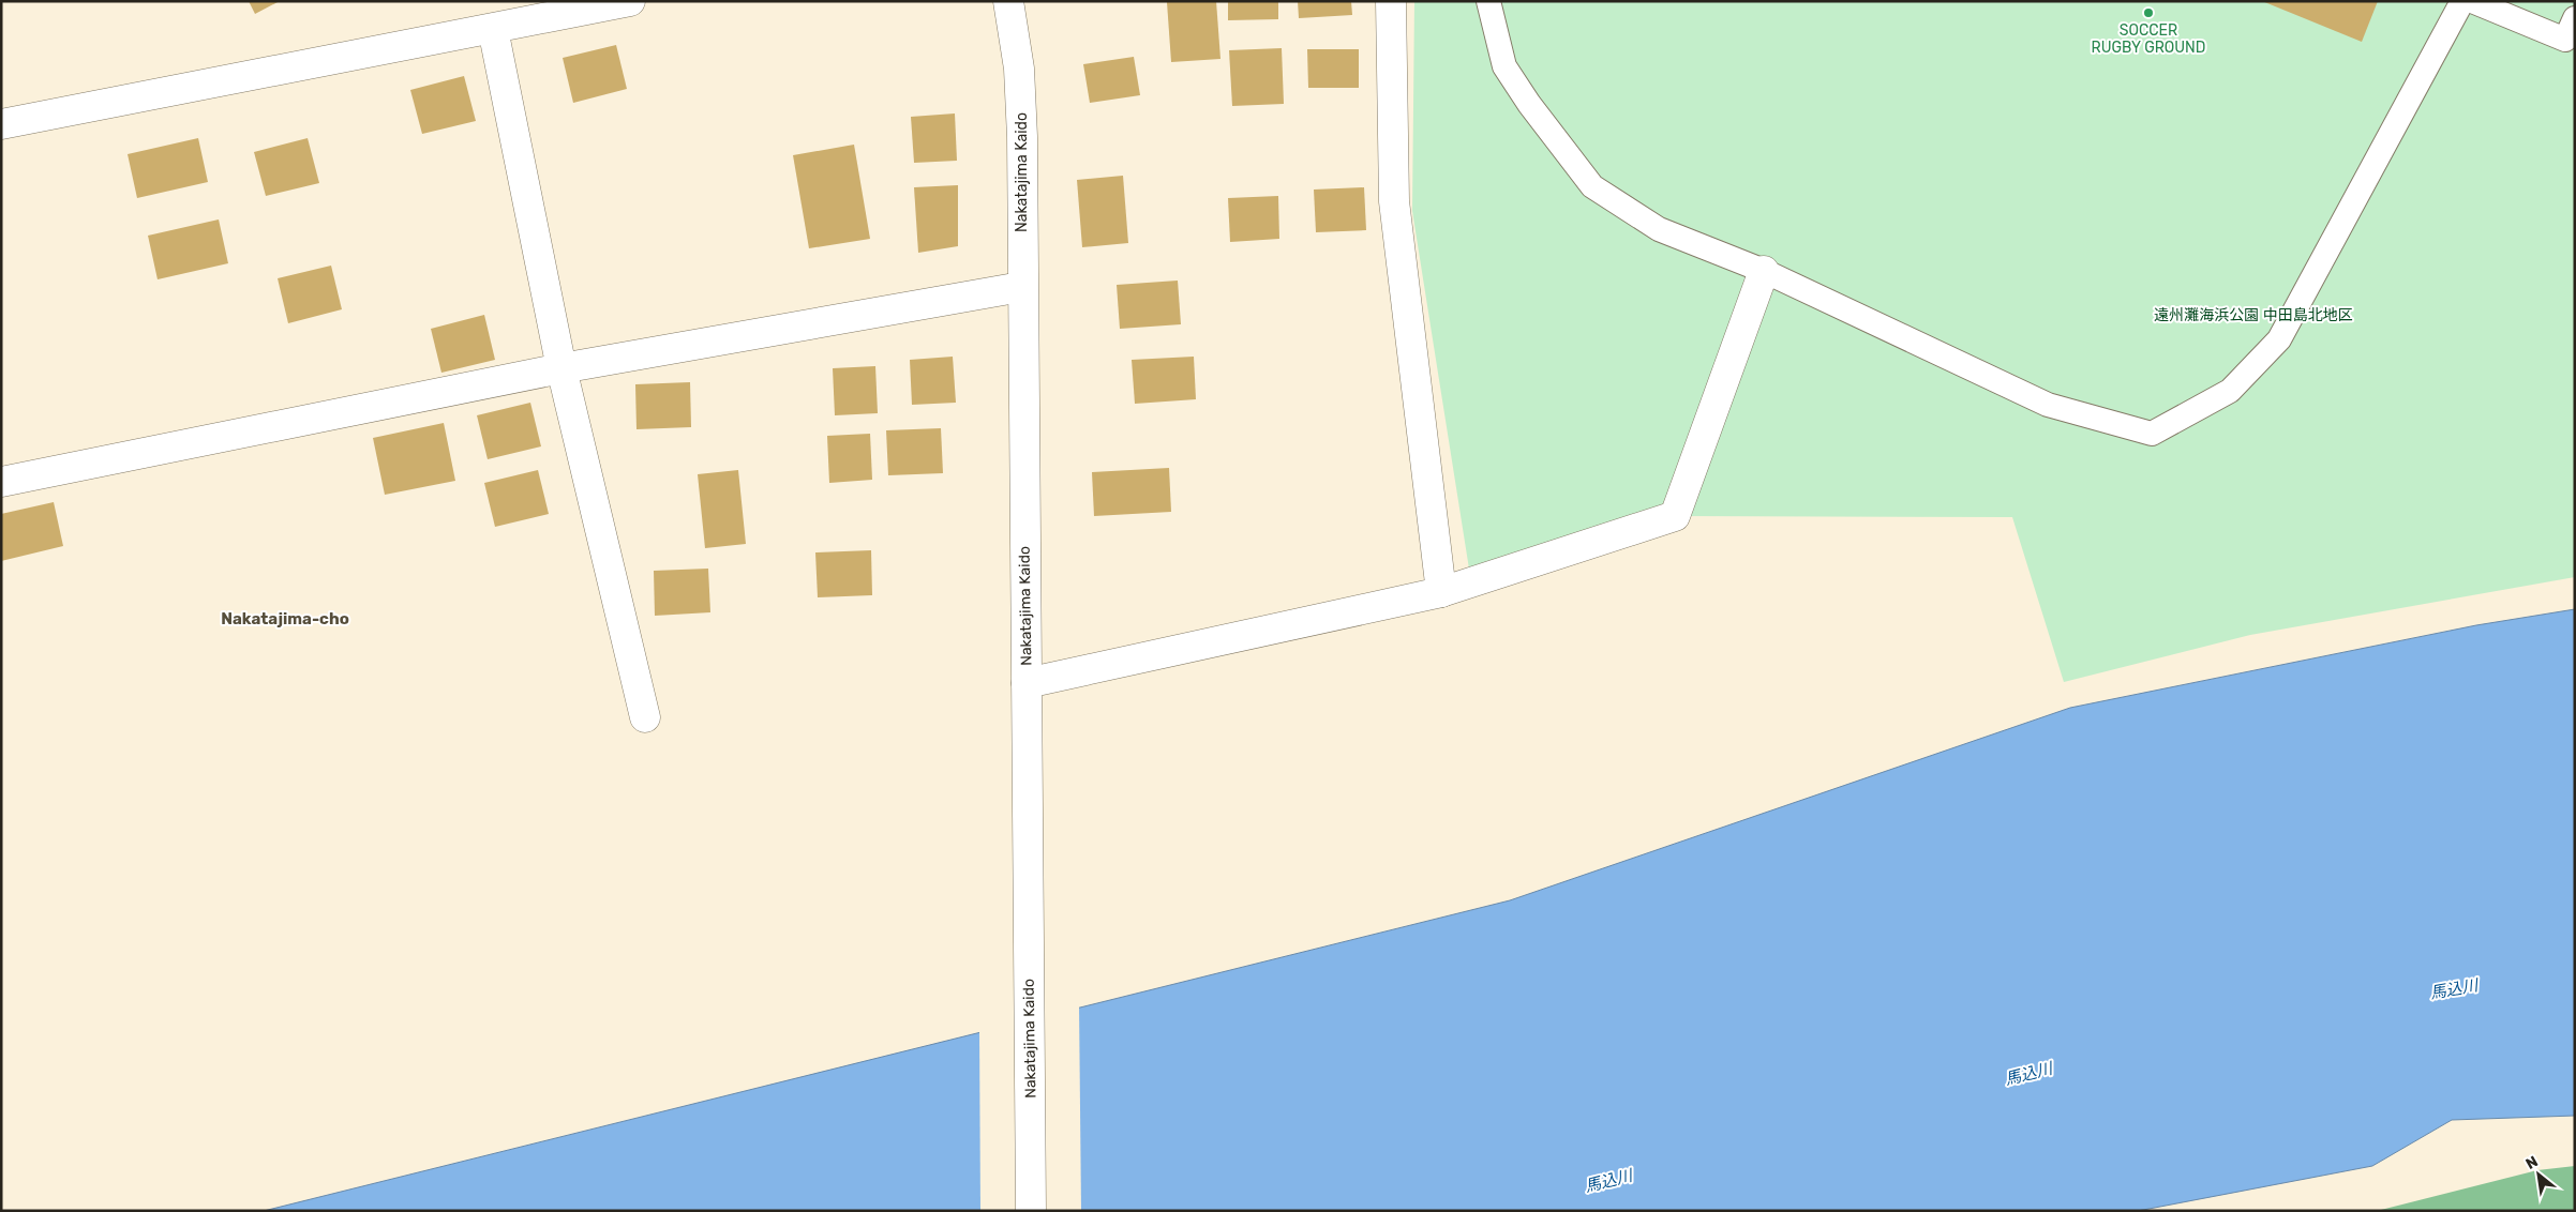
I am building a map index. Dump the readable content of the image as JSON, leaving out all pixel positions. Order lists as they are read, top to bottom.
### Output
{
  "streets": {
    "street": ["Nakatajima Kaido"]
  },
  "districts": ["Nakatajima-cho"],
  "water": ["馬込川"],
  "parks": ["遠州灘海浜公園 中田島北地区"],
  "places": ["SOCCER RUGBY GROUND"],
  "north": "top left"
}
